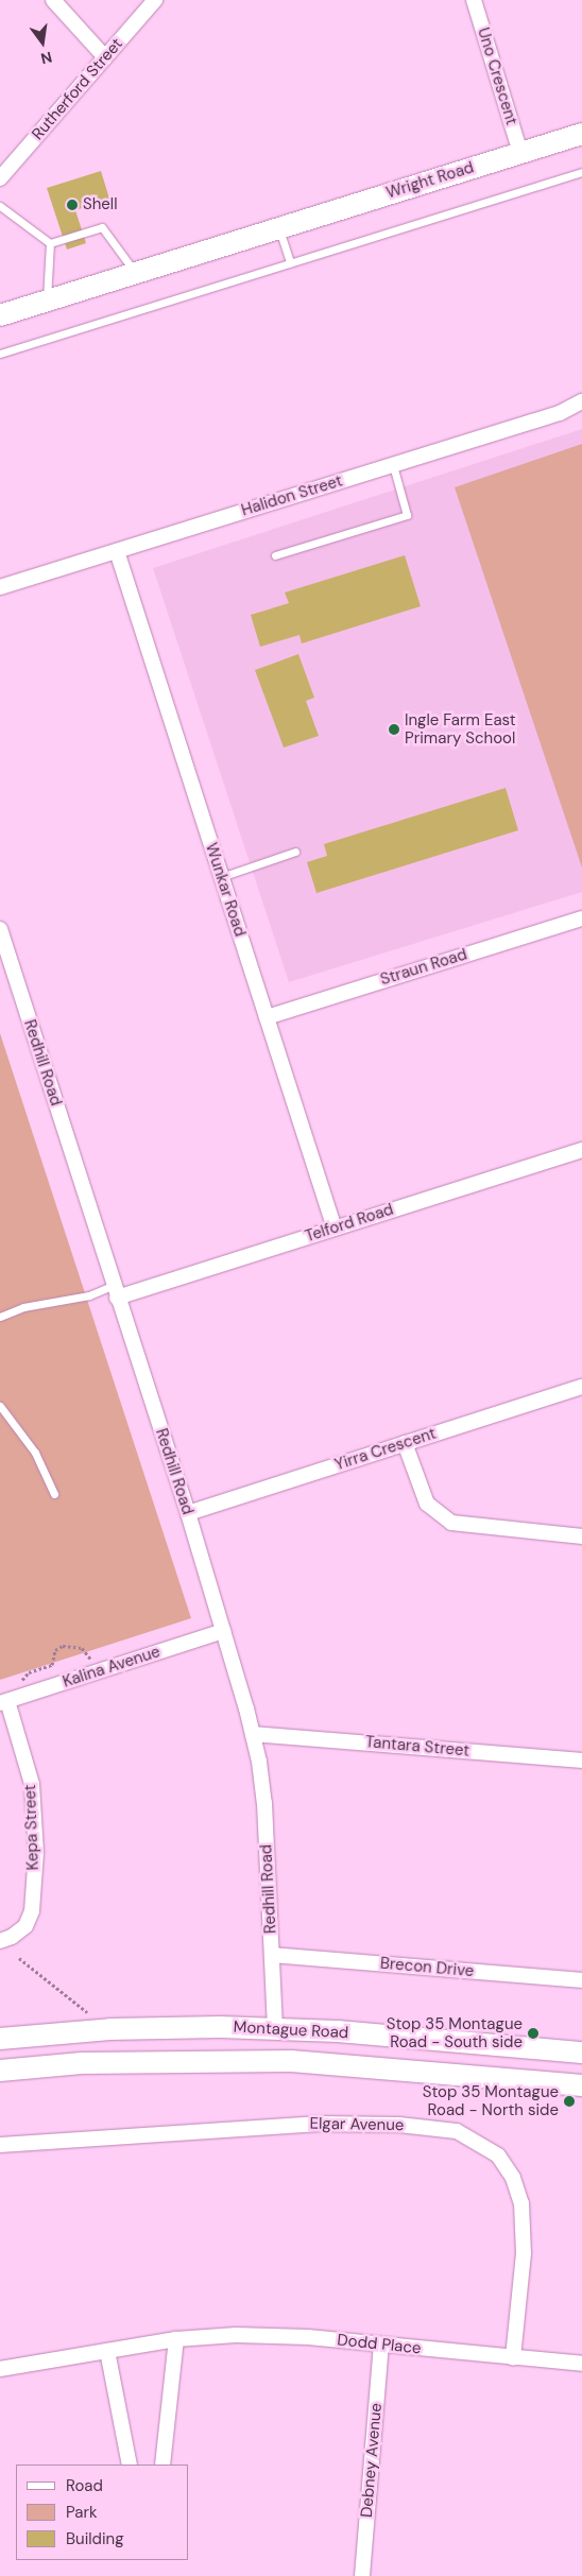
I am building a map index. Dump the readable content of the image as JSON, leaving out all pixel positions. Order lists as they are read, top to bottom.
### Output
{
  "streets": {
    "main road": ["Wright Road", "Montague Road"],
    "street": [
      "Uno Crescent",
      "Rutherford Street",
      "Halidon Street",
      "Wunkar Road",
      "Straun Road",
      "Redhill Road",
      "Telford Road",
      "Yirra Crescent",
      "Kalina Avenue",
      "Tantara Street",
      "Kepa Street",
      "Brecon Drive",
      "Elgar Avenue",
      "Dodd Place",
      "Debney Avenue"
    ]
  },
  "crossings": [
    ["Uno Crescent", "Wright Road"],
    ["Halidon Street", "Wunkar Road"],
    ["Wunkar Road", "Straun Road"],
    ["Wunkar Road", "Telford Road"],
    ["Redhill Road", "Telford Road"],
    ["Redhill Road", "Yirra Crescent"],
    ["Redhill Road", "Kalina Avenue"],
    ["Redhill Road", "Tantara Street"],
    ["Redhill Road", "Brecon Drive"],
    ["Redhill Road", "Montague Road"],
    ["Kalina Avenue", "Kepa Street"],
    ["Elgar Avenue", "Dodd Place"],
    ["Dodd Place", "Debney Avenue"]
  ],
  "places": [
    "Shell",
    "Ingle Farm East Primary School",
    "Stop 35 Montague Road - South side",
    "Stop 35 Montague Road - North side"
  ],
  "legend": ["Road", "Park", "Building"],
  "north": "bottom"
}
